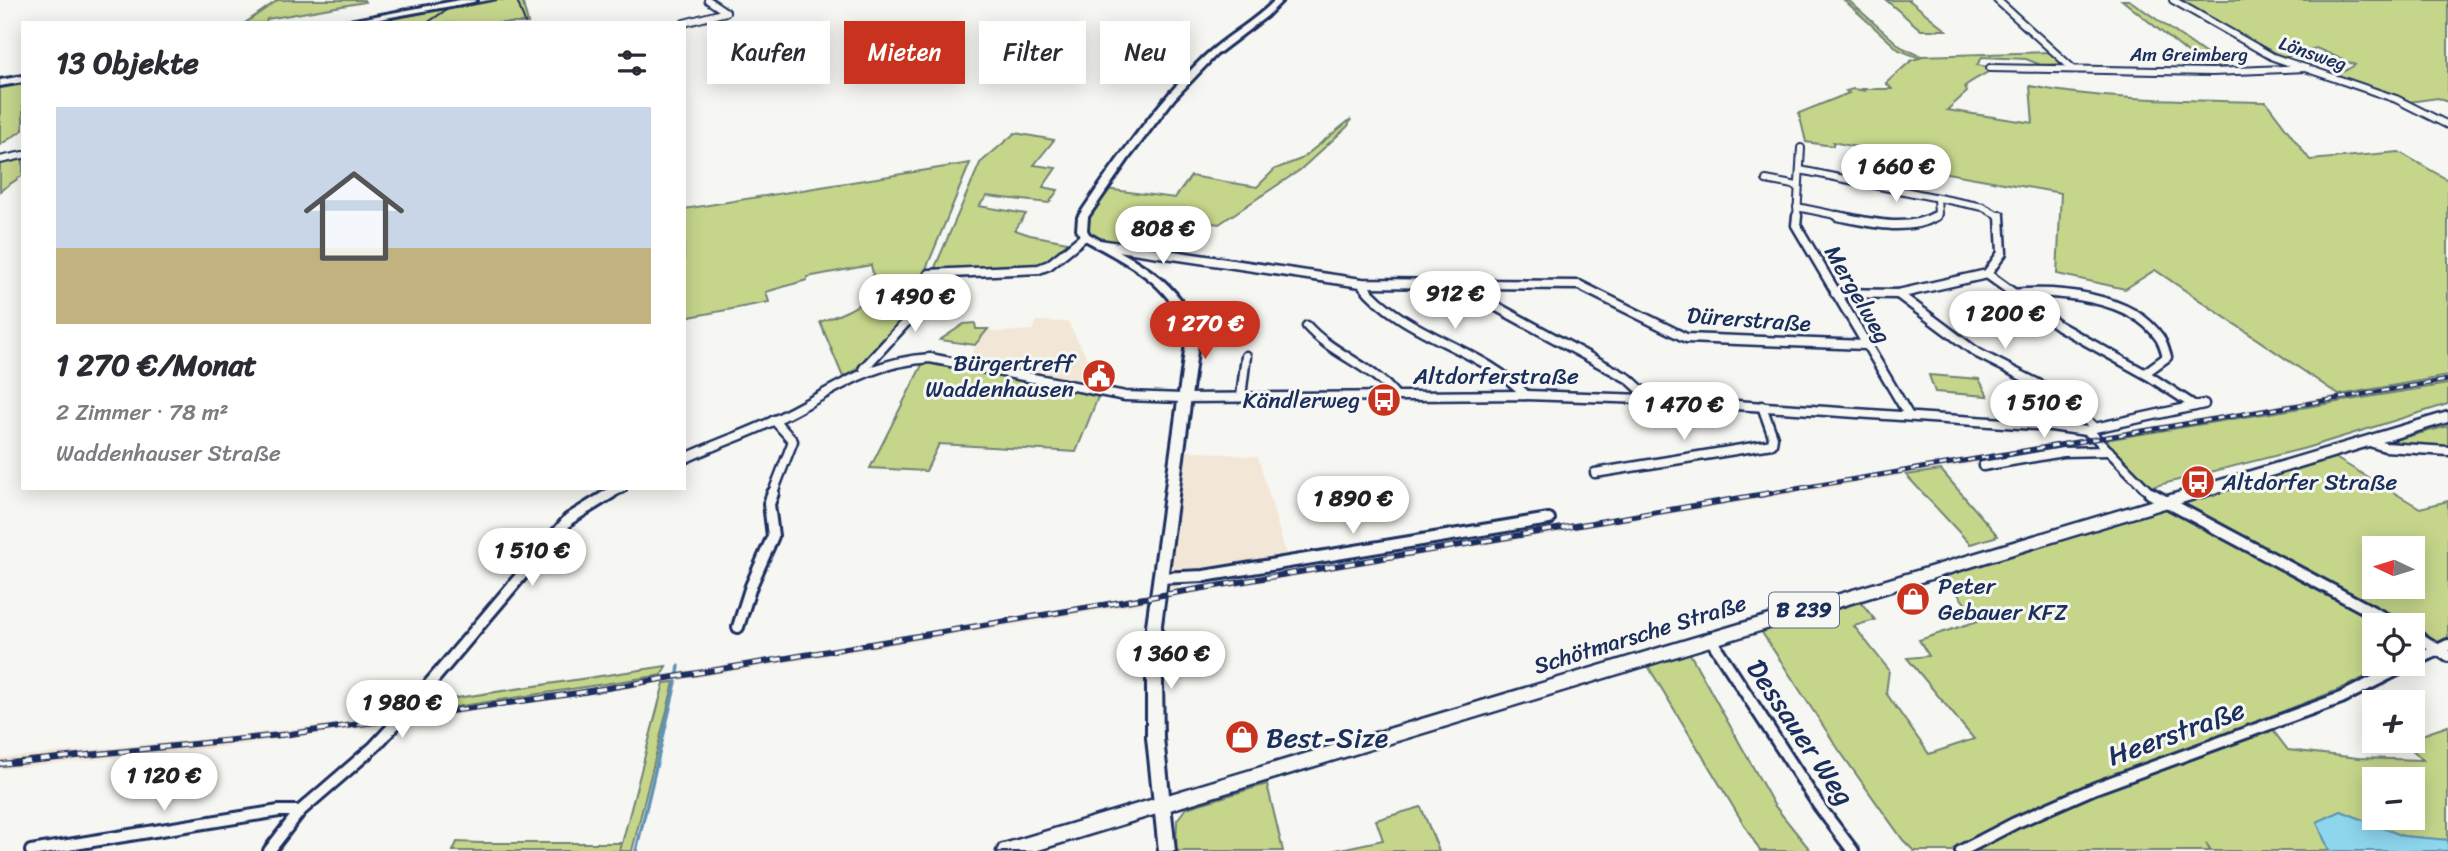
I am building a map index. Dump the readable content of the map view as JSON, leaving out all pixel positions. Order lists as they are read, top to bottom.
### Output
{
  "streets": {
    "main road": ["B 239", "Schötmarsche Straße"],
    "street": [
      "Lönsweg",
      "Am Greimberg",
      "Mergelweg",
      "Dürerstraße",
      "Altdorferstraße",
      "Dessauer Weg",
      "Heerstraße"
    ]
  },
  "crossings": [
    ["Lönsweg", "Am Greimberg"],
    ["Mergelweg", "Dürerstraße"],
    ["Mergelweg", "Altdorferstraße"],
    ["Schötmarsche Straße", "Dessauer Weg"]
  ],
  "places": {
    "public building": ["Bürgertreff Waddenhausen"],
    "bus stop": ["Kändlerweg", "Altdorfer Straße"],
    "shop": ["Peter Gebauer KFZ", "Best-Size"]
  },
  "north": "left",
  "page": {
    "chip": [
      "Kaufen",
      "Mieten",
      "Filter",
      "Neu"
    ],
    "heading": "13 Objekte",
    "list": [
      {
        "name": "1 270 €/Monat",
        "note": "2 Zimmer · 78 m² · Waddenhauser Straße"
      }
    ],
    "price": [
      "1 660 €",
      "808 €",
      "912 €",
      "1 490 €",
      "1 200 €",
      "1 270 €",
      "1 510 €",
      "1 470 €",
      "1 890 €",
      "1 510 €",
      "1 360 €",
      "1 980 €",
      "1 120 €"
    ],
    "map_buttons": ["+", "−"]
  }
}
